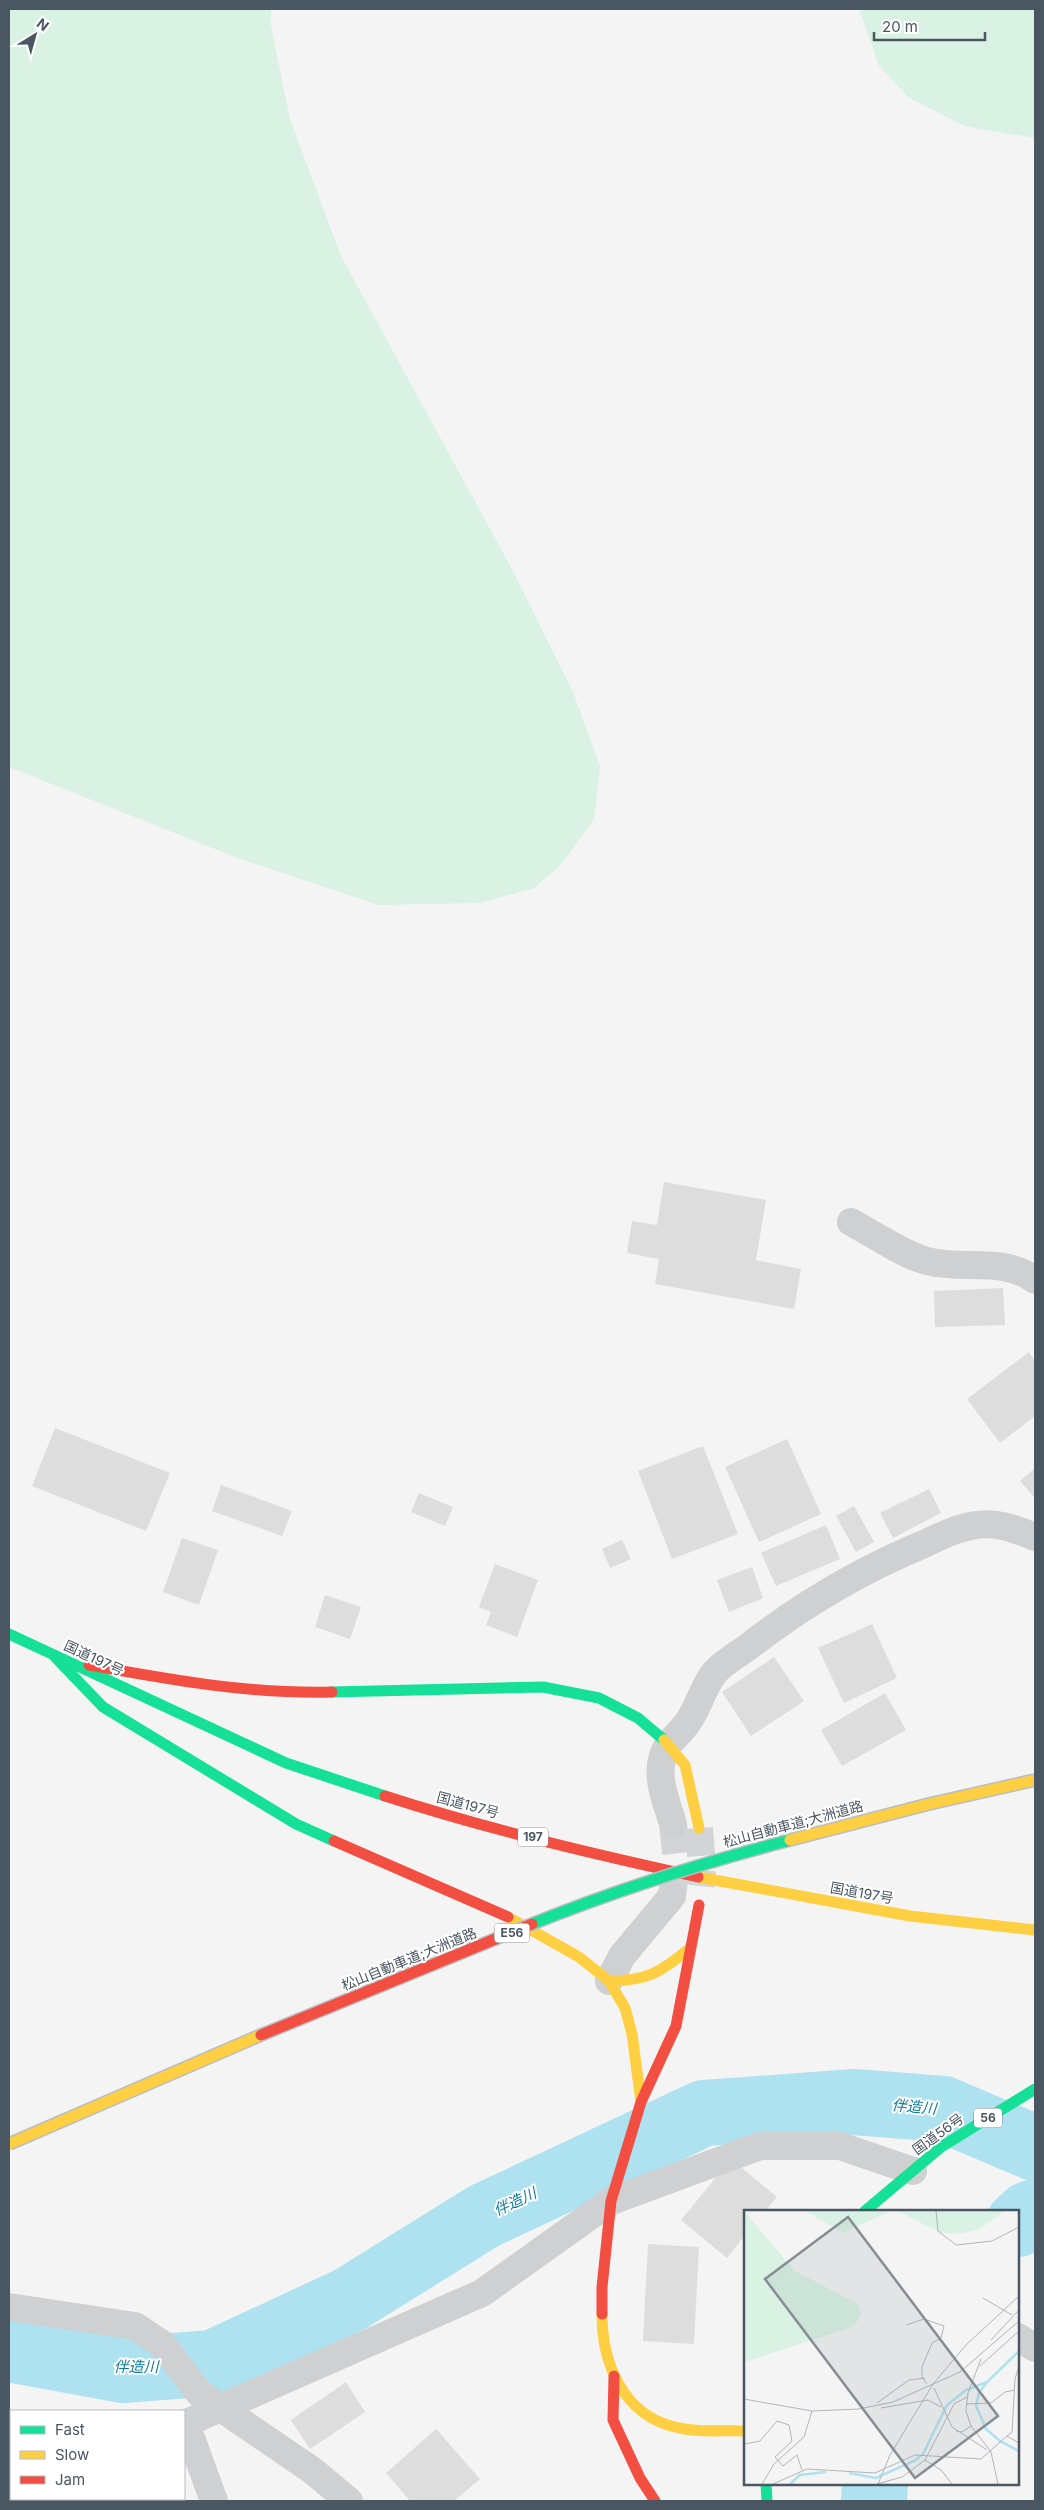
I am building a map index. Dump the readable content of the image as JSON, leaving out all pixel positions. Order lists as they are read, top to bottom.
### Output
{
  "streets": {
    "main road": [
      "国道197号",
      "松山自動車道;大洲道路",
      "197",
      "E56",
      "56",
      "国道56号"
    ]
  },
  "water": ["伴造川"],
  "legend": ["Fast", "Slow", "Jam"],
  "scale_bar": "20 m",
  "north": "top right"
}
